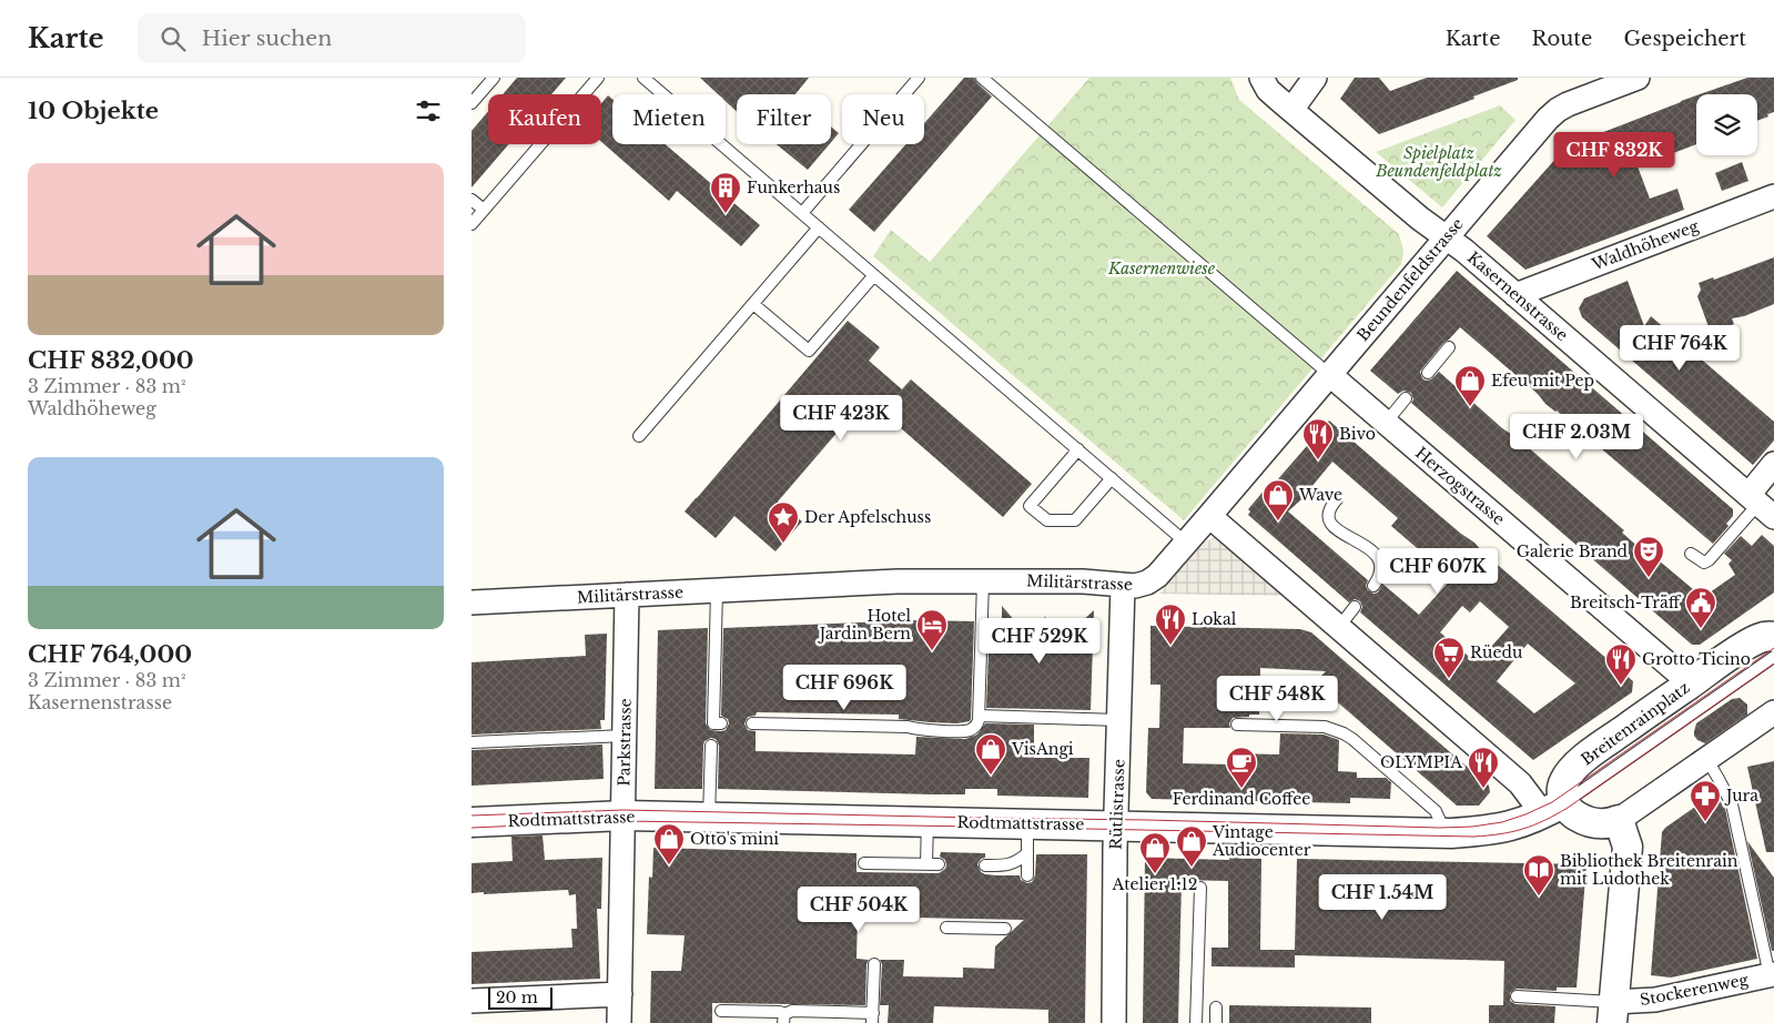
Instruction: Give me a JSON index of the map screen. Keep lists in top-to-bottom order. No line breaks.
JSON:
{"streets":{"street":["Waldhöheweg","Beundenfeldstrasse","Kasernenstrasse","Herzogstrasse","Militärstrasse","Breitenrainplatz","Parkstrasse","Rütlistrasse","Rodtmattstrasse","Stockerenweg"]},"crossings":[["Waldhöheweg","Kasernenstrasse"],["Beundenfeldstrasse","Kasernenstrasse"],["Beundenfeldstrasse","Herzogstrasse"],["Beundenfeldstrasse","Militärstrasse"],["Herzogstrasse","Breitenrainplatz"],["Militärstrasse","Parkstrasse"],["Militärstrasse","Rütlistrasse"],["Breitenrainplatz","Rodtmattstrasse"],["Parkstrasse","Rodtmattstrasse"],["Rütlistrasse","Rodtmattstrasse"]],"parks":["Spielplatz Beundenfeldplatz","Kasernenwiese"],"places":{"building":["Funkerhaus"],"shop":["Efeu mit Pep","Wave","VisAngi","Otto's mini","Vintage Audiocenter","Atelier 1:12"],"restaurant":["Bivo","Lokal","Grotto Ticino","OLYMPIA"],"place":["Der Apfelschuss"],"theatre":["Galerie Brand"],"public building":["Breitsch-Träff"],"hotel":["Hotel Jardin Bern"],"supermarket":["Rüedu"],"cafe":["Ferdinand Coffee"],"pharmacy":["Jura"],"library":["Bibliothek Breitenrain mit Ludothek"]},"scale_bar":"20 m","page":{"header":"Karte","search":"Hier suchen","nav":["Karte","Route","Gespeichert"],"heading":"10 Objekte","chip":["Kaufen","Mieten","Filter","Neu"],"price":["CHF 832K","CHF 764K","CHF 423K","CHF 2.03M","CHF 607K","CHF 529K","CHF 696K","CHF 548K","CHF 1.54M","CHF 504K"],"list":[{"name":"CHF 832,000","note":"3 Zimmer · 83 m² · Waldhöheweg"},{"name":"CHF 764,000","note":"3 Zimmer · 83 m² · Kasernenstrasse"}],"scale":"20 m"}}
